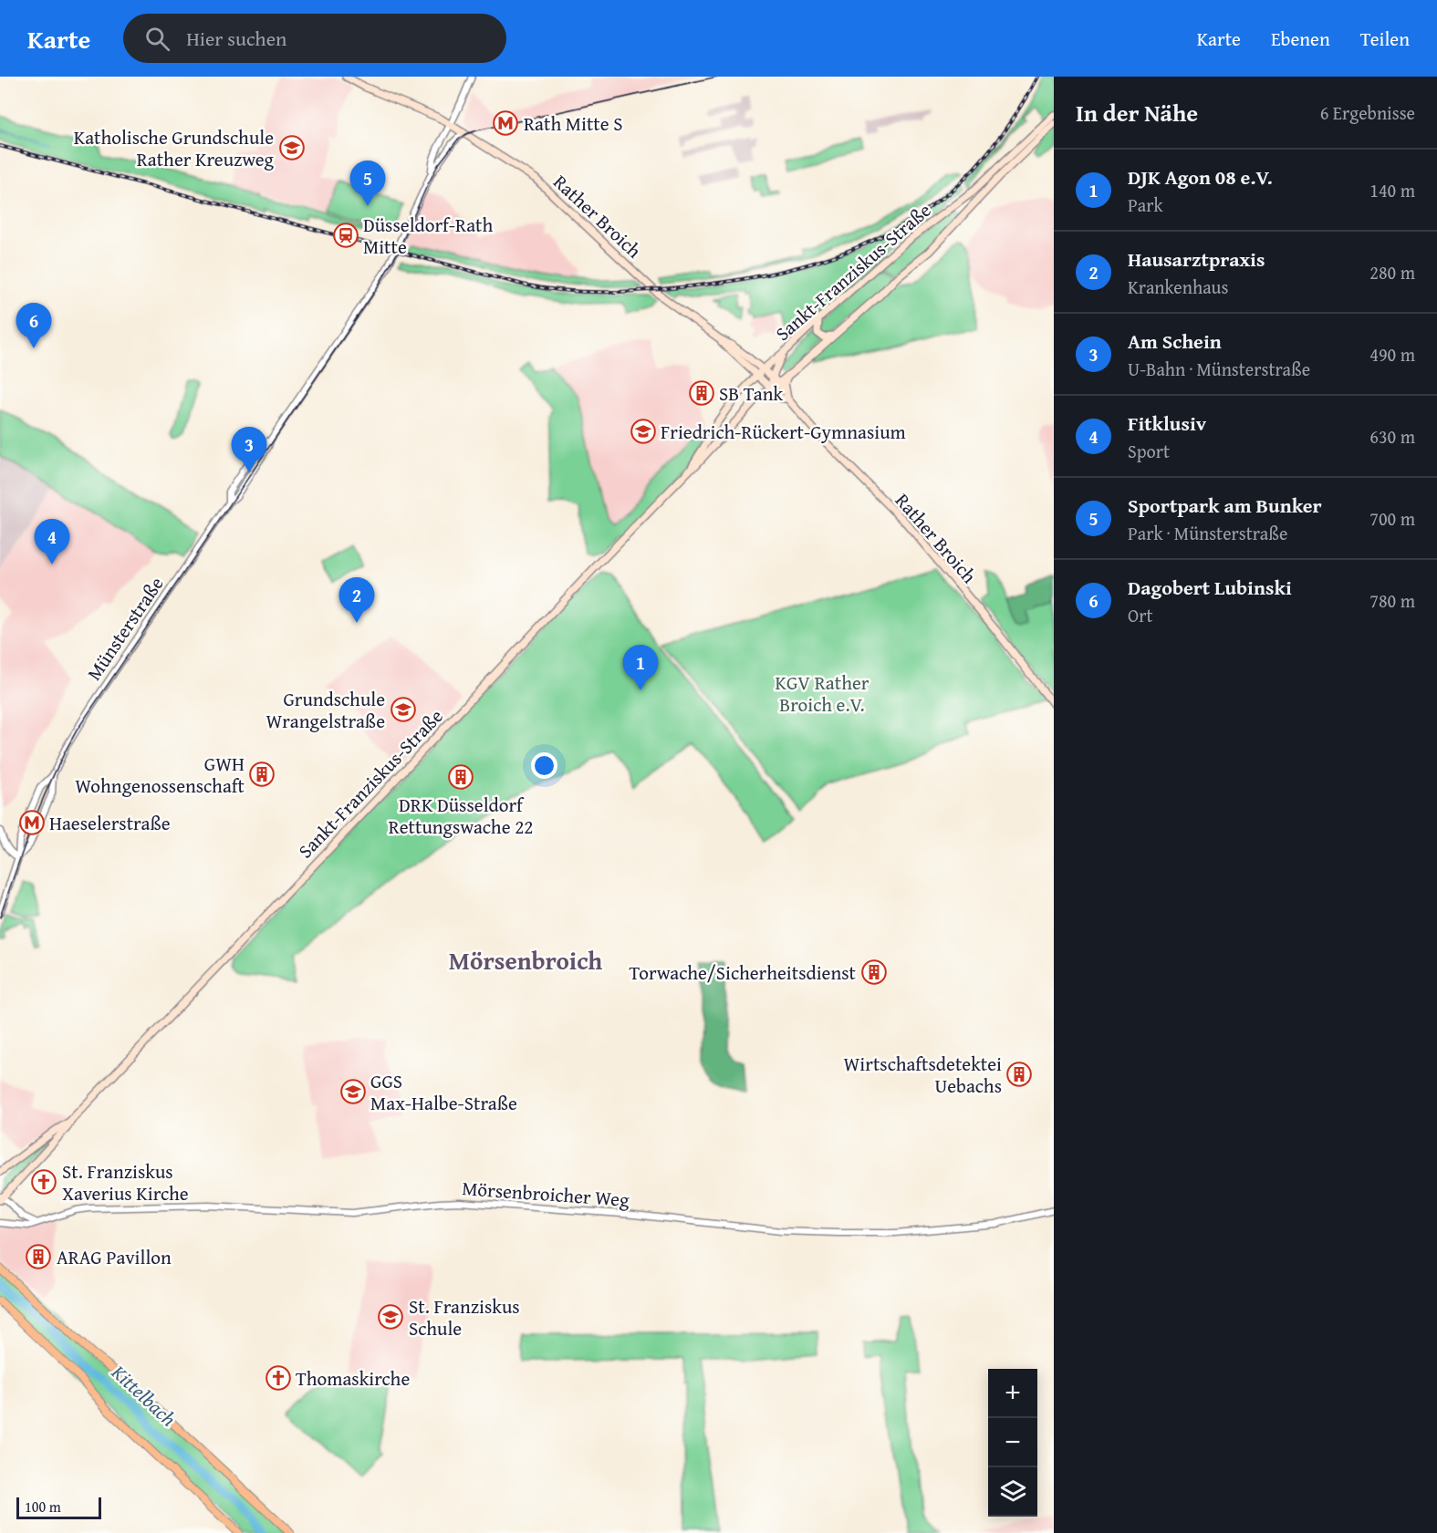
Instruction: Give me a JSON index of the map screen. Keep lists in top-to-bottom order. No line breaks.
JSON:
{"streets":{"main road":["Rather Broich","Sankt-Franziskus-Straße"],"street":["Münsterstraße","Mörsenbroicher Weg"]},"crossings":[["Rather Broich","Sankt-Franziskus-Straße"],["Rather Broich","Münsterstraße"]],"districts":["Mörsenbroich"],"water":["Kittelbach"],"parks":["KGV Rather Broich e.V."],"places":{"metro station":["Rath Mitte S","Haeselerstraße"],"school or university":["Katholische Grundschule Rather Kreuzweg","Friedrich-Rückert-Gymnasium","Grundschule Wrangelstraße","GGS Max-Halbe-Straße","St. Franziskus Schule"],"station":["Düsseldorf-Rath Mitte"],"building":["SB Tank","GWH Wohngenossenschaft","DRK Düsseldorf Rettungswache 22","Torwache/Sicherheitsdienst","Wirtschaftsdetektei Uebachs","ARAG Pavillon"],"church":["St. Franziskus Xaverius Kirche","Thomaskirche"]},"scale_bar":"100 m","page":{"header":"Karte","search":"Hier suchen","nav":["Karte","Ebenen","Teilen"],"heading":["In der Nähe","6 Ergebnisse"],"list":[{"mark":"1","name":"DJK Agon 08 e.V.","note":"Park","value":"140 m"},{"mark":"2","name":"Hausarztpraxis","note":"Krankenhaus","value":"280 m"},{"mark":"3","name":"Am Schein","note":"U-Bahn · Münsterstraße","value":"490 m"},{"mark":"4","name":"Fitklusiv","note":"Sport","value":"630 m"},{"mark":"5","name":"Sportpark am Bunker","note":"Park · Münsterstraße","value":"700 m"},{"mark":"6","name":"Dagobert Lubinski","note":"Ort","value":"780 m"}],"pins":["5","6","3","4","2","1"],"map_buttons":["+","−"],"scale":"100 m"}}
